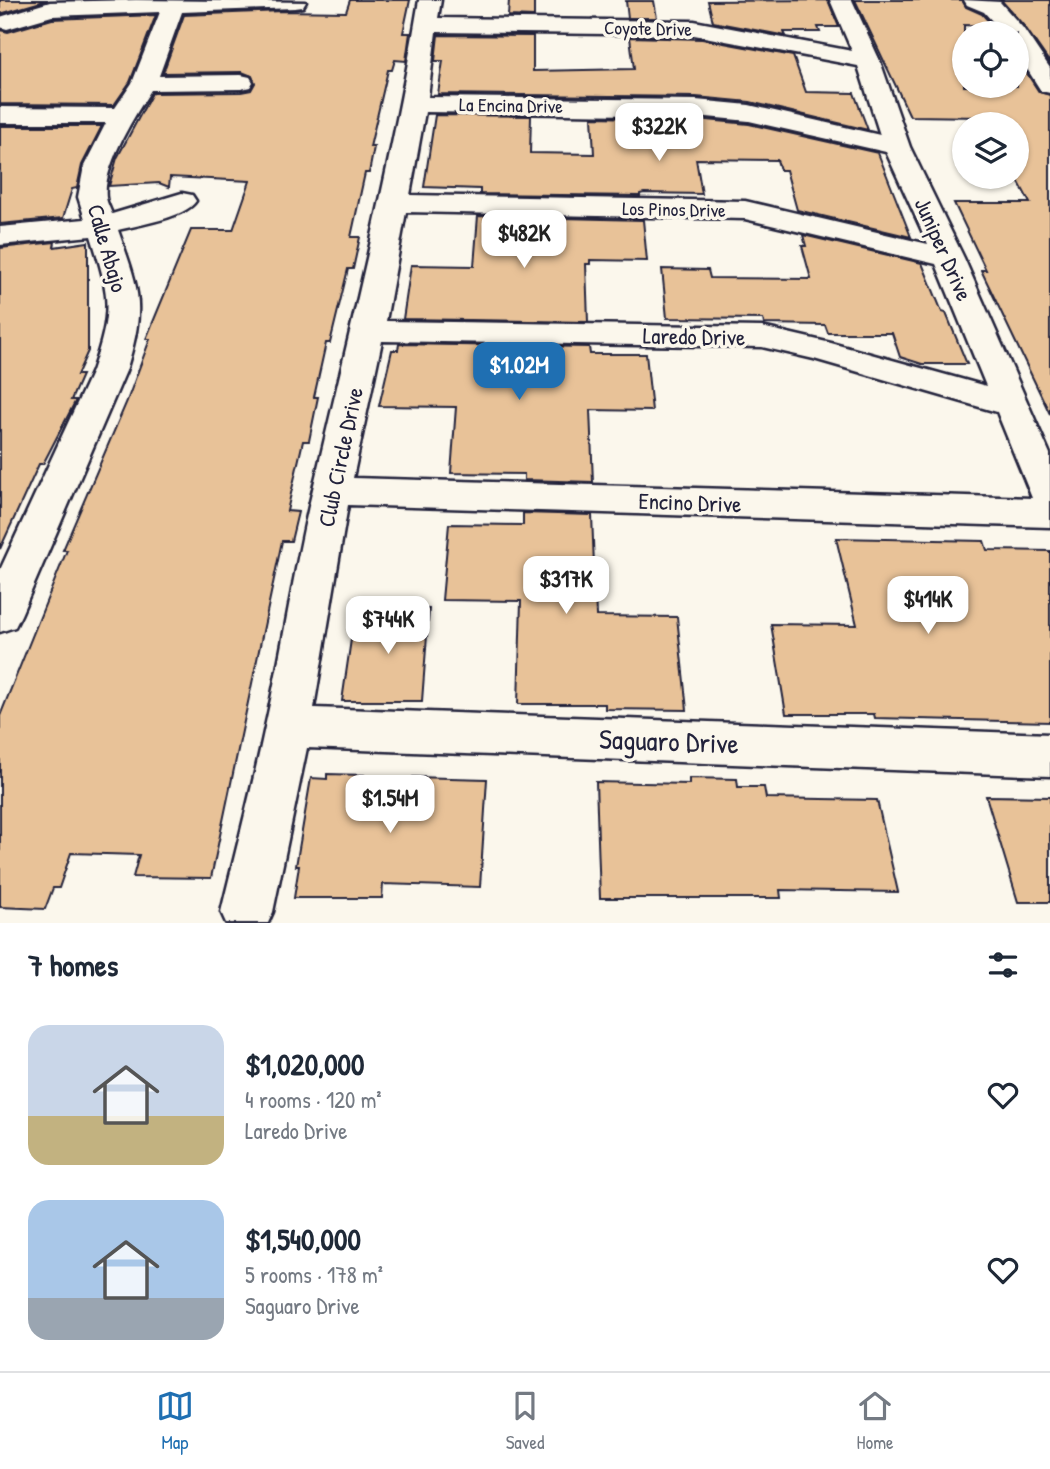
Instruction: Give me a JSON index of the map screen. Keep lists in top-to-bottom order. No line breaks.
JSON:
{"streets":{"street":["Coyote Drive","La Encina Drive","Los Pinos Drive","Calle Abajo","Juniper Drive","Laredo Drive","Club Circle Drive","Encino Drive","Saguaro Drive"]},"crossings":[["Coyote Drive","Juniper Drive"],["Coyote Drive","Club Circle Drive"],["La Encina Drive","Juniper Drive"],["La Encina Drive","Club Circle Drive"],["Los Pinos Drive","Juniper Drive"],["Los Pinos Drive","Club Circle Drive"],["Juniper Drive","Laredo Drive"],["Laredo Drive","Club Circle Drive"],["Club Circle Drive","Encino Drive"],["Club Circle Drive","Saguaro Drive"]],"page":{"price":["$322K","$482K","$1.02M","$317K","$414K","$744K","$1.54M"],"heading":"7 homes","list":[{"name":"$1,020,000","note":"4 rooms · 120 m² · Laredo Drive"},{"name":"$1,540,000","note":"5 rooms · 178 m² · Saguaro Drive"}],"tabs":["Map","Saved","Home"]}}
